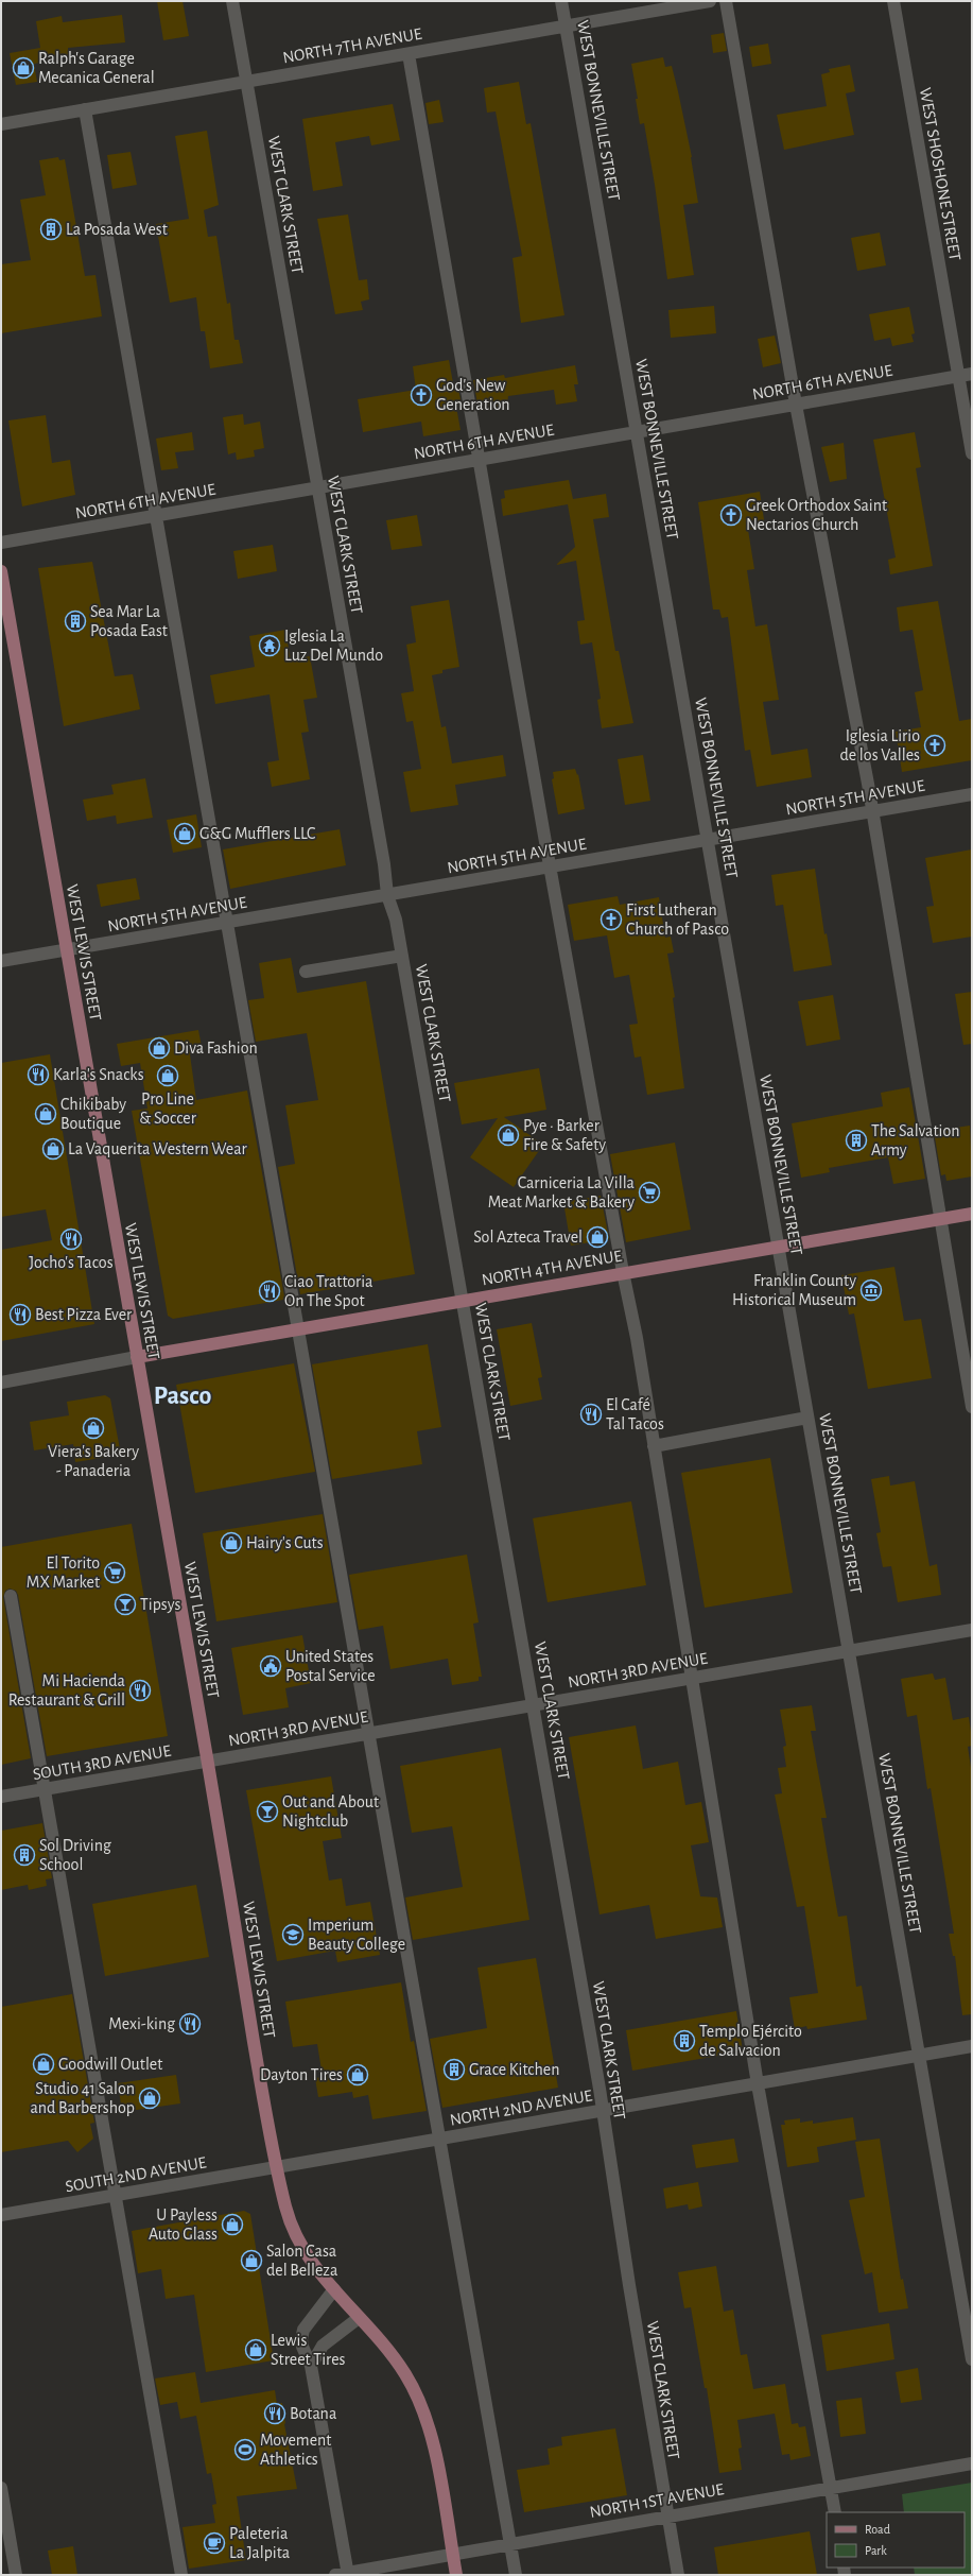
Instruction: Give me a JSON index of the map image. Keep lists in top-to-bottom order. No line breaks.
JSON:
{"streets":{"main road":["WEST LEWIS STREET","NORTH 4TH AVENUE"],"street":["NORTH 7TH AVENUE","WEST BONNEVILLE STREET","WEST SHOSHONE STREET","WEST CLARK STREET","NORTH 6TH AVENUE","NORTH 5TH AVENUE","NORTH 3RD AVENUE","SOUTH 3RD AVENUE","NORTH 2ND AVENUE","SOUTH 2ND AVENUE","NORTH 1ST AVENUE"]},"crossings":[["NORTH 7TH AVENUE","WEST BONNEVILLE STREET"],["NORTH 7TH AVENUE","WEST CLARK STREET"],["WEST BONNEVILLE STREET","NORTH 6TH AVENUE"],["WEST BONNEVILLE STREET","NORTH 5TH AVENUE"],["WEST BONNEVILLE STREET","NORTH 4TH AVENUE"],["WEST BONNEVILLE STREET","NORTH 3RD AVENUE"],["WEST BONNEVILLE STREET","NORTH 2ND AVENUE"],["WEST SHOSHONE STREET","NORTH 6TH AVENUE"],["WEST CLARK STREET","NORTH 6TH AVENUE"],["WEST CLARK STREET","NORTH 5TH AVENUE"],["WEST CLARK STREET","NORTH 4TH AVENUE"],["WEST CLARK STREET","NORTH 3RD AVENUE"],["WEST CLARK STREET","NORTH 2ND AVENUE"],["WEST CLARK STREET","NORTH 1ST AVENUE"],["NORTH 5TH AVENUE","WEST LEWIS STREET"],["WEST LEWIS STREET","NORTH 4TH AVENUE"],["WEST LEWIS STREET","NORTH 3RD AVENUE"],["WEST LEWIS STREET","SOUTH 3RD AVENUE"],["WEST LEWIS STREET","NORTH 2ND AVENUE"],["WEST LEWIS STREET","SOUTH 2ND AVENUE"],["NORTH 3RD AVENUE","SOUTH 3RD AVENUE"],["NORTH 2ND AVENUE","SOUTH 2ND AVENUE"]],"districts":["Pasco"],"places":{"shop":["Ralph's Garage Mecanica General","G&G Mufflers LLC","Diva Fashion","Pro Line & Soccer","Chikibaby Boutique","Pye · Barker Fire & Safety","La Vaquerita Western Wear","Sol Azteca Travel","Viera's Bakery - Panaderia","Hairy's Cuts","Goodwill Outlet","Dayton Tires","Studio 41 Salon and Barbershop","U Payless Auto Glass","Salon Casa del Belleza","Lewis Street Tires"],"building":["La Posada West","Sea Mar La Posada East","The Salvation Army","Sol Driving School","Templo Ejército de Salvacion","Grace Kitchen"],"church":["God's New Generation","Greek Orthodox Saint Nectarios Church","Iglesia Lirio de los Valles","First Lutheran Church of Pasco"],"temple":["Iglesia La Luz Del Mundo"],"restaurant":["Karla's Snacks","Jocho's Tacos","Ciao Trattoria On The Spot","Best Pizza Ever","El Café Tal Tacos","Mi Hacienda Restaurant & Grill","Mexi-king","Botana"],"supermarket":["Carniceria La Villa Meat Market & Bakery","El Torito MX Market"],"museum":["Franklin County Historical Museum"],"bar":["Tipsys","Out and About Nightclub"],"public building":["United States Postal Service"],"school or university":["Imperium Beauty College"],"sports":["Movement Athletics"],"cafe":["Paleteria La Jalpita"]},"legend":["Road","Park"]}
